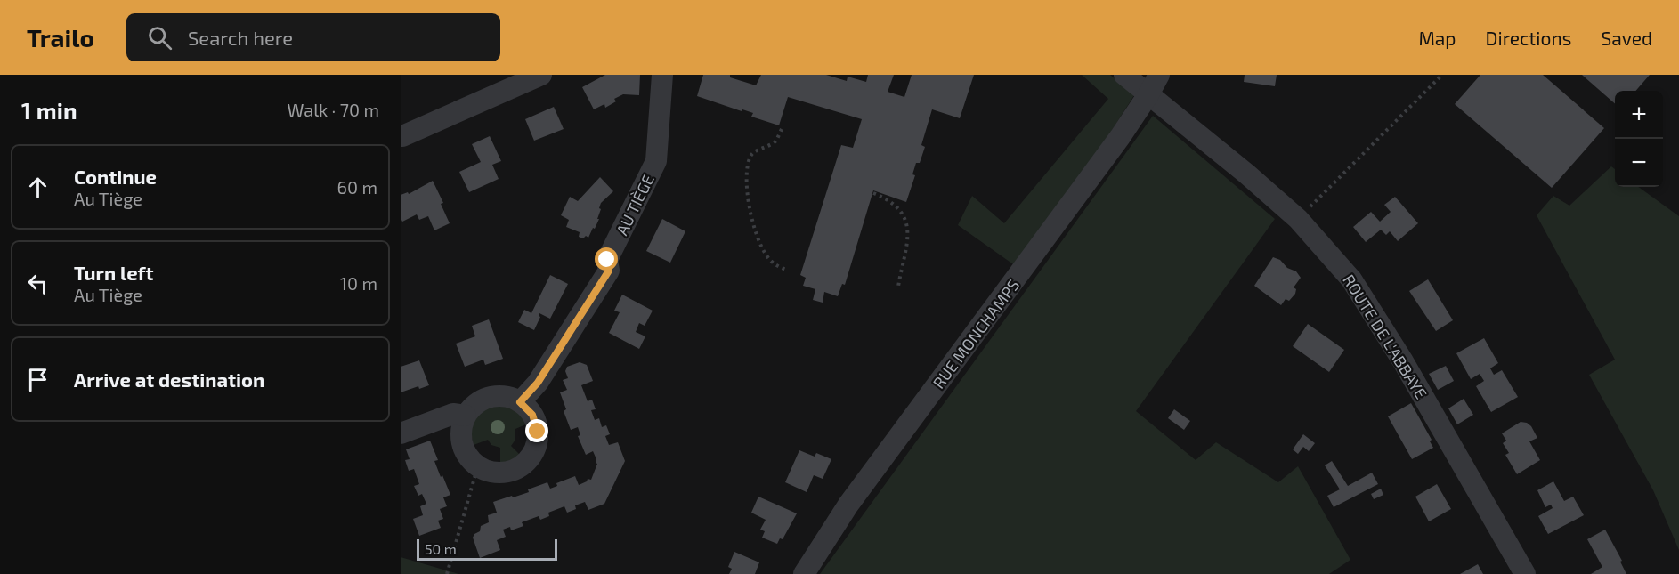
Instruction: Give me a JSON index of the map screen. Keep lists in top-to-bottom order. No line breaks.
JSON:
{"streets":{"street":["AU TIÈGE","RUE MONCHAMPS","ROUTE DE L'ABBAYE"]},"crossings":[["RUE MONCHAMPS","ROUTE DE L'ABBAYE"]],"scale_bar":"50 m","page":{"header":"Trailo","search":"Search here","nav":["Map","Directions","Saved"],"heading":["1 min","Walk · 70 m"],"map_buttons":["+","−"],"list":[["Continue","Au Tiège","60 m"],["Turn left","Au Tiège","10 m"],"Arrive at destination"],"scale":"50 m"}}
